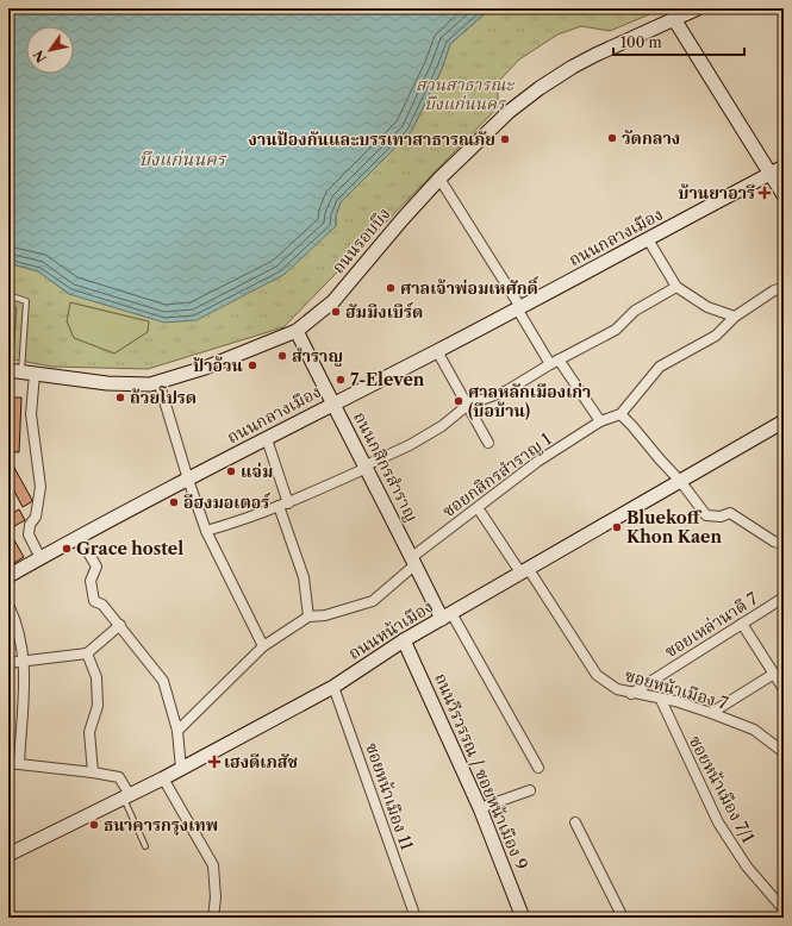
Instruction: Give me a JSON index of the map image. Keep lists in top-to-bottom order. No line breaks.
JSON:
{"streets":{"street":["ถนนกลางเมือง","ถนนรอบบึง","ถนนกสิกรสำราญ","ซอยกสิกรสำราญ 1","ซอยเหล่านาดี 7","ถนนหน้าเมือง","ซอยหน้าเมือง 7","ถนนวีรวรรณ / ซอยหน้าเมือง 9","ซอยหน้าเมือง 7/1","ซอยหน้าเมือง 11"]},"crossings":[["ถนนกลางเมือง","ถนนกสิกรสำราญ"],["ถนนรอบบึง","ถนนกสิกรสำราญ"],["ถนนกสิกรสำราญ","ซอยกสิกรสำราญ 1"],["ถนนกสิกรสำราญ","ถนนหน้าเมือง"],["ซอยเหล่านาดี 7","ซอยหน้าเมือง 7"],["ถนนหน้าเมือง","ซอยหน้าเมือง 7"],["ถนนหน้าเมือง","ถนนวีรวรรณ / ซอยหน้าเมือง 9"],["ถนนหน้าเมือง","ซอยหน้าเมือง 11"],["ซอยหน้าเมือง 7","ซอยหน้าเมือง 7/1"]],"water":["บึงแก่นนคร"],"parks":["สวนสาธารณะ บึงแก่นนคร"],"places":{"other":["วัดกลาง","งานป้องกันและบรรเทาสาธารณภัย","ศาลเจ้าพ่อมเหศักดิ์","ฮัมมิงเบิร์ด","สำราญ","ป้าอ้วน","7-Eleven","ถ้วยโปรด","ศาลหลักเมืองเก่า (บือบ้าน)","แจ่ม","อีฮงมอเตอร์","Bluekoff Khon Kaen","Grace hostel","ธนาคารกรุงเทพ"],"health":["บ้านยาอารี","เฮงดีเภสัช"]},"scale_bar":"100 m","north":"bottom left"}
